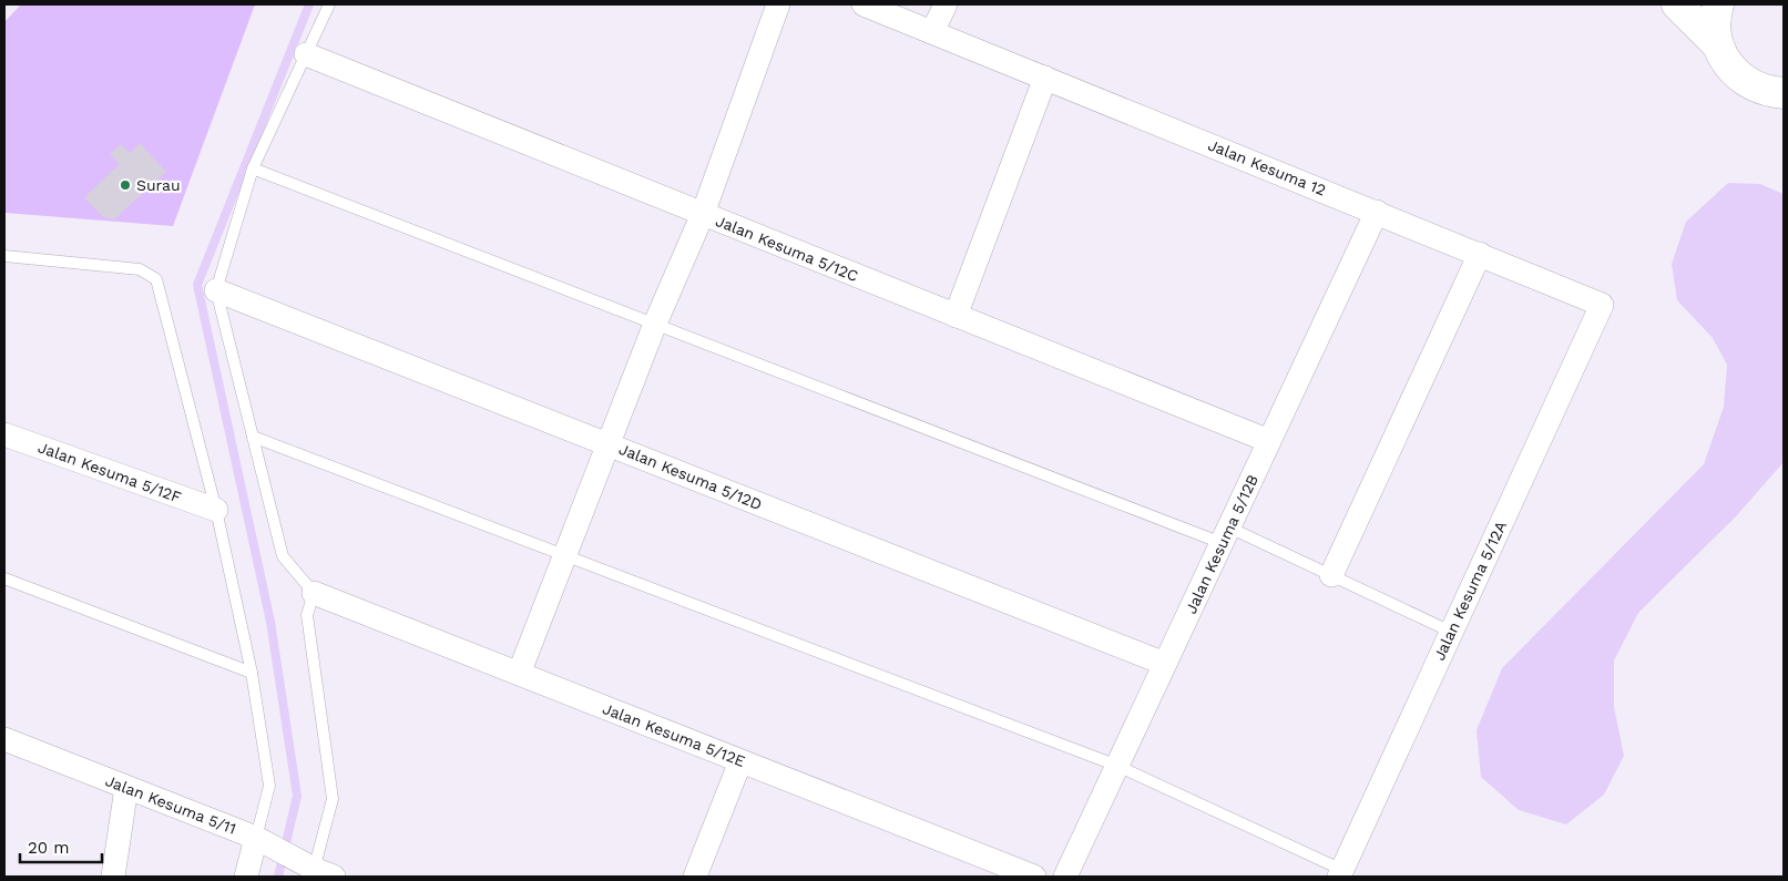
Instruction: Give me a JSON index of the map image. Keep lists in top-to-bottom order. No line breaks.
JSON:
{"streets":{"street":["Jalan Kesuma 12","Jalan Kesuma 5/12C","Jalan Kesuma 5/12F","Jalan Kesuma 5/12D","Jalan Kesuma 5/12B","Jalan Kesuma 5/12A","Jalan Kesuma 5/12E","Jalan Kesuma 5/11"]},"crossings":[["Jalan Kesuma 12","Jalan Kesuma 5/12B"],["Jalan Kesuma 12","Jalan Kesuma 5/12A"],["Jalan Kesuma 5/12C","Jalan Kesuma 5/12B"],["Jalan Kesuma 5/12D","Jalan Kesuma 5/12B"]],"places":["Surau"],"scale_bar":"20 m"}
